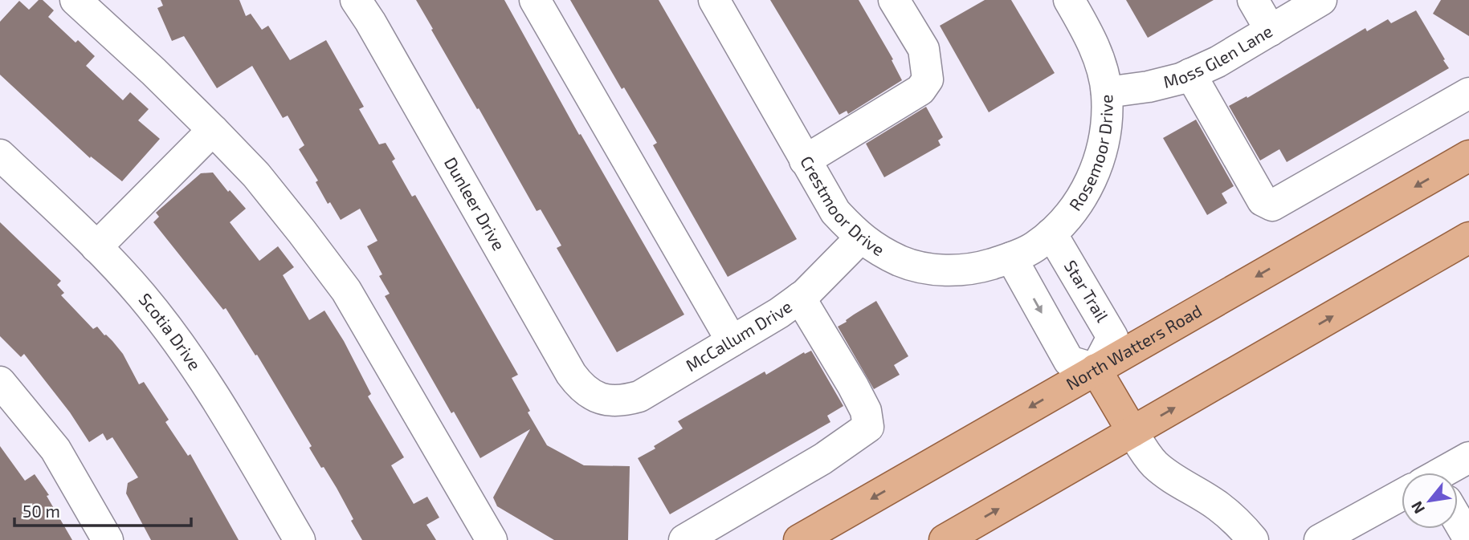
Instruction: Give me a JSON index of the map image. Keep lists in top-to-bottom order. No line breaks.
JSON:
{"streets":{"main road":["North Watters Road"],"street":["Moss Glen Lane","Rosemoor Drive","Crestmoor Drive","Dunleer Drive","Star Trail","Scotia Drive","McCallum Drive"]},"crossings":[["Moss Glen Lane","Rosemoor Drive"],["Rosemoor Drive","Crestmoor Drive"],["Rosemoor Drive","Star Trail"],["Crestmoor Drive","Star Trail"],["Crestmoor Drive","McCallum Drive"],["Dunleer Drive","McCallum Drive"],["Star Trail","North Watters Road"]],"scale_bar":"50 m","north":"bottom left"}
